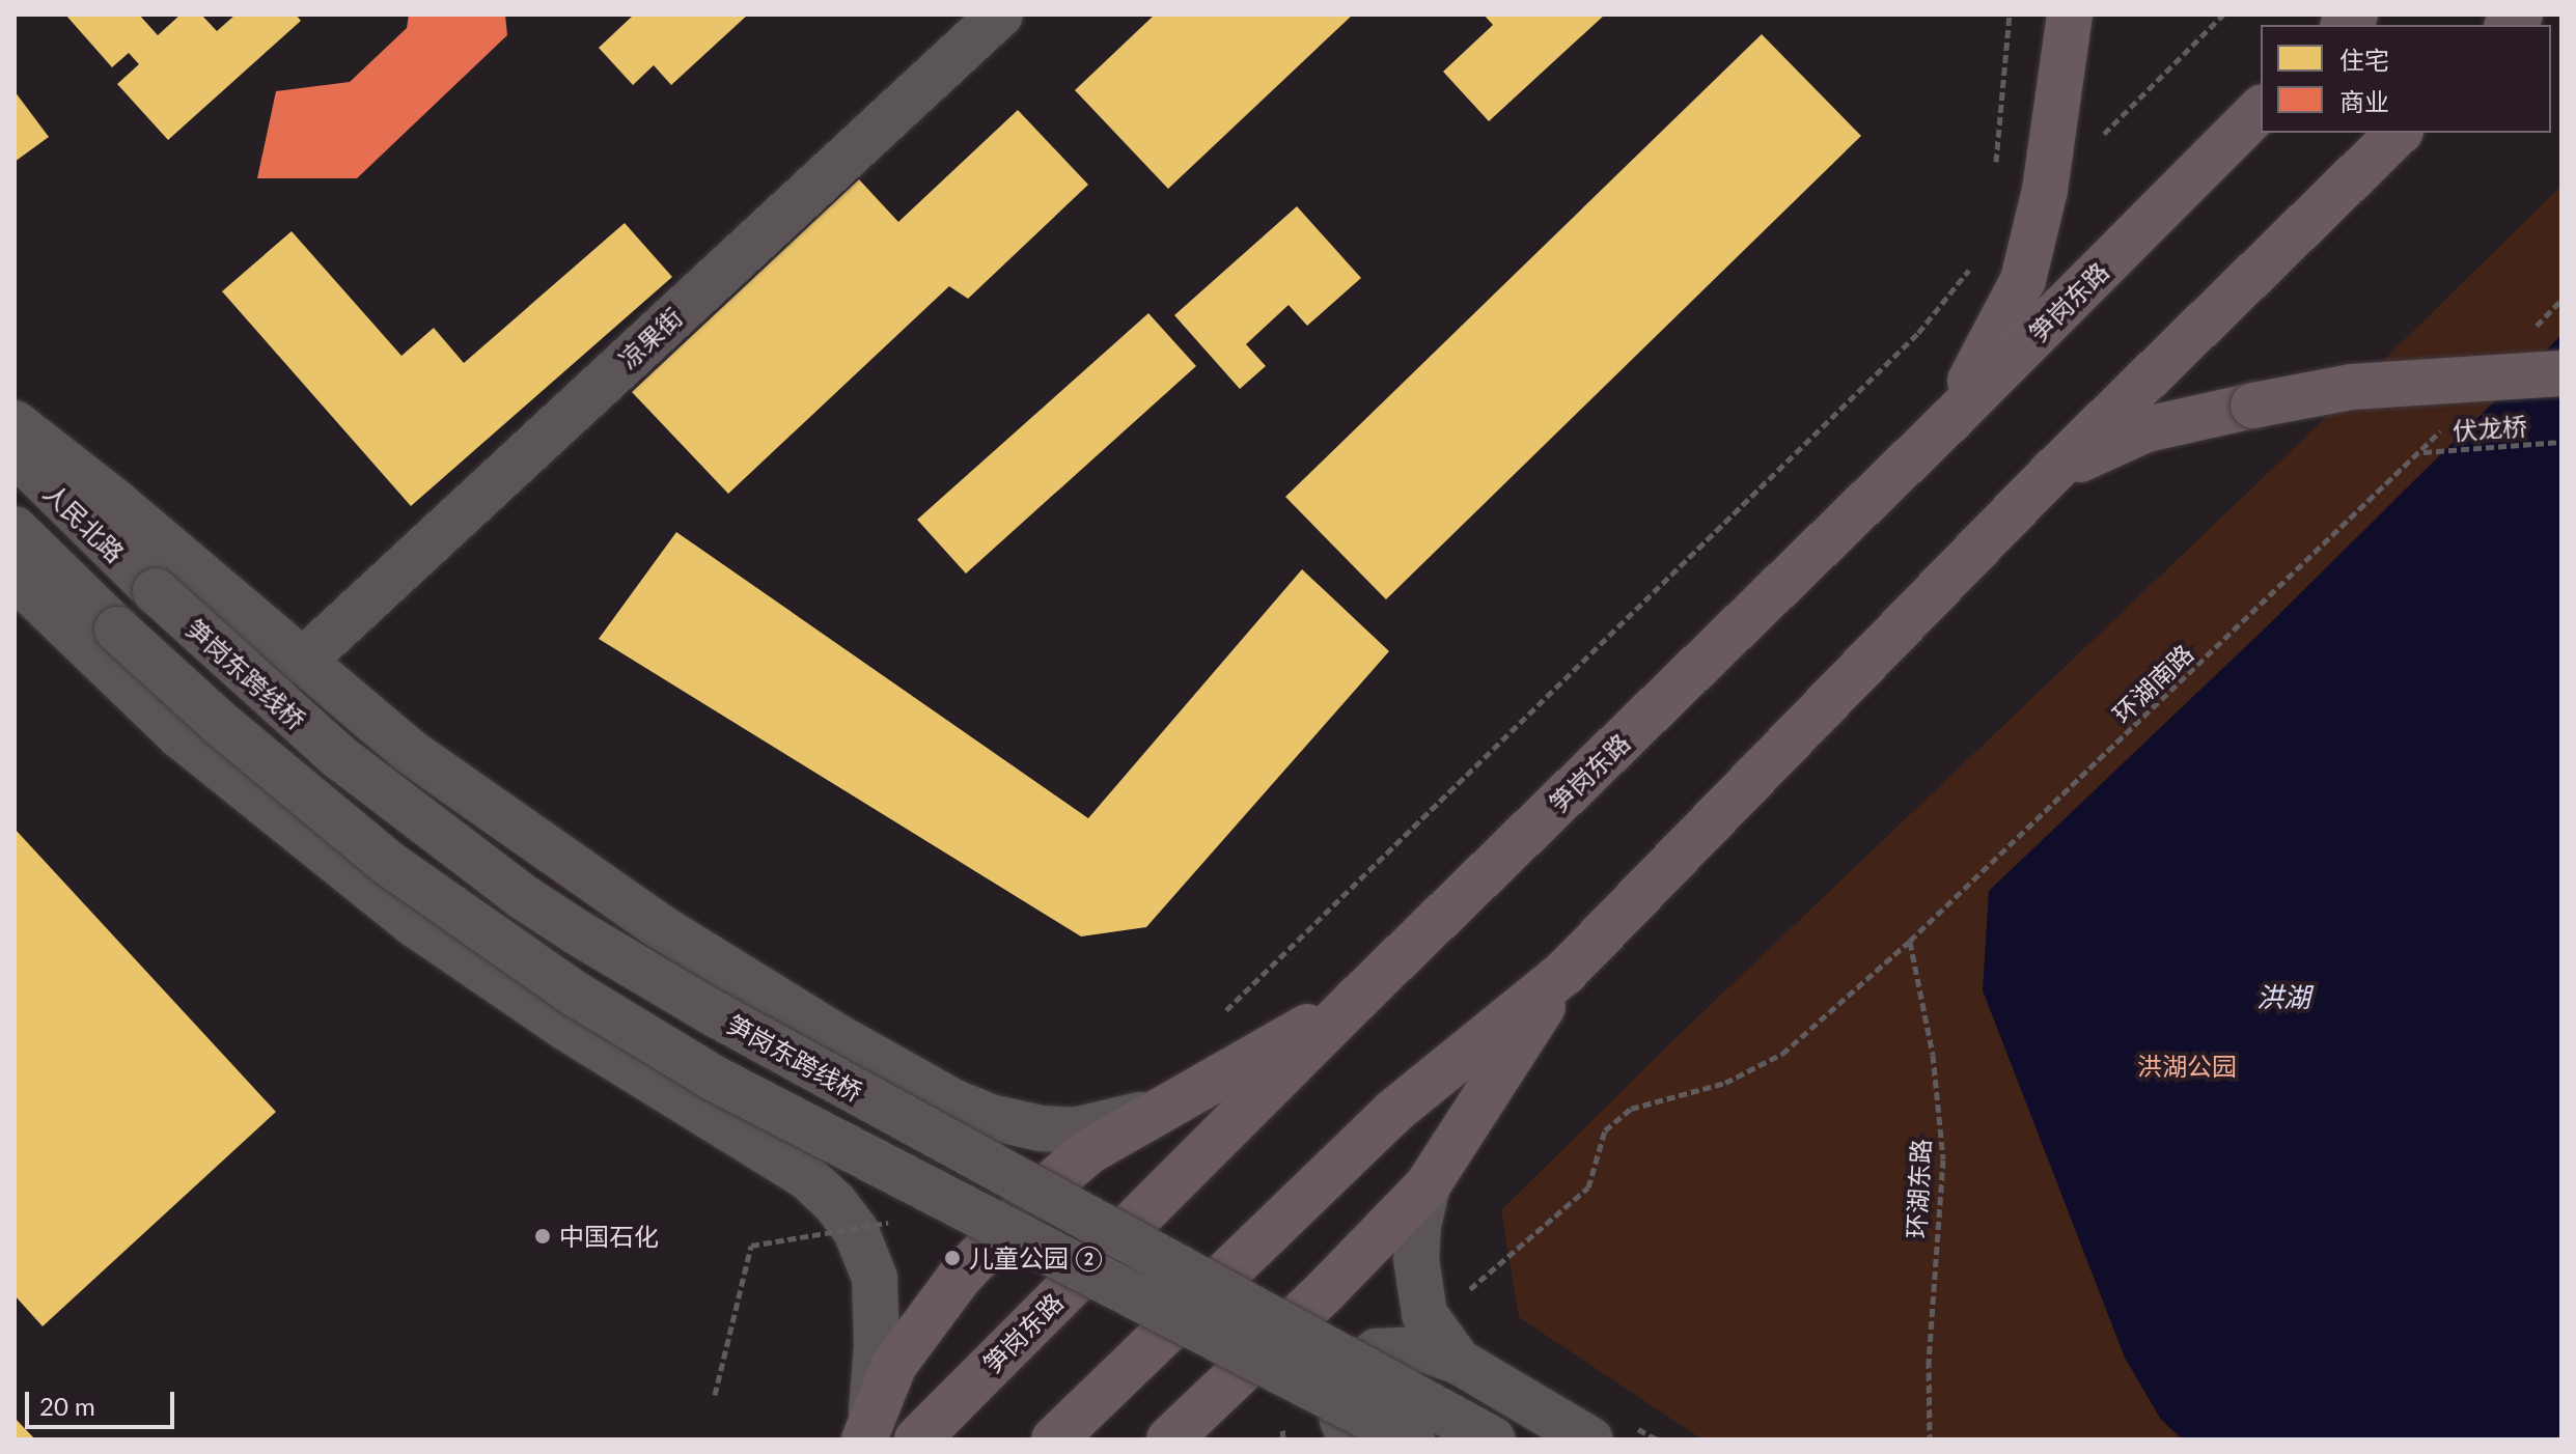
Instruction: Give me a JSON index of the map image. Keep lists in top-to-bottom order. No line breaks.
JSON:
{"streets":{"main road":["笋岗东路"],"street":["凉果街","人民北路","笋岗东跨线桥"],"path":["伏龙桥","环湖南路","环湖东路"]},"crossings":[["伏龙桥","环湖南路"],["人民北路","笋岗东跨线桥"],["环湖南路","环湖东路"]],"water":["洪湖"],"parks":["洪湖公园"],"places":["中国石化","儿童公园 ②"],"legend":["住宅","商业"],"scale_bar":"20 m"}
